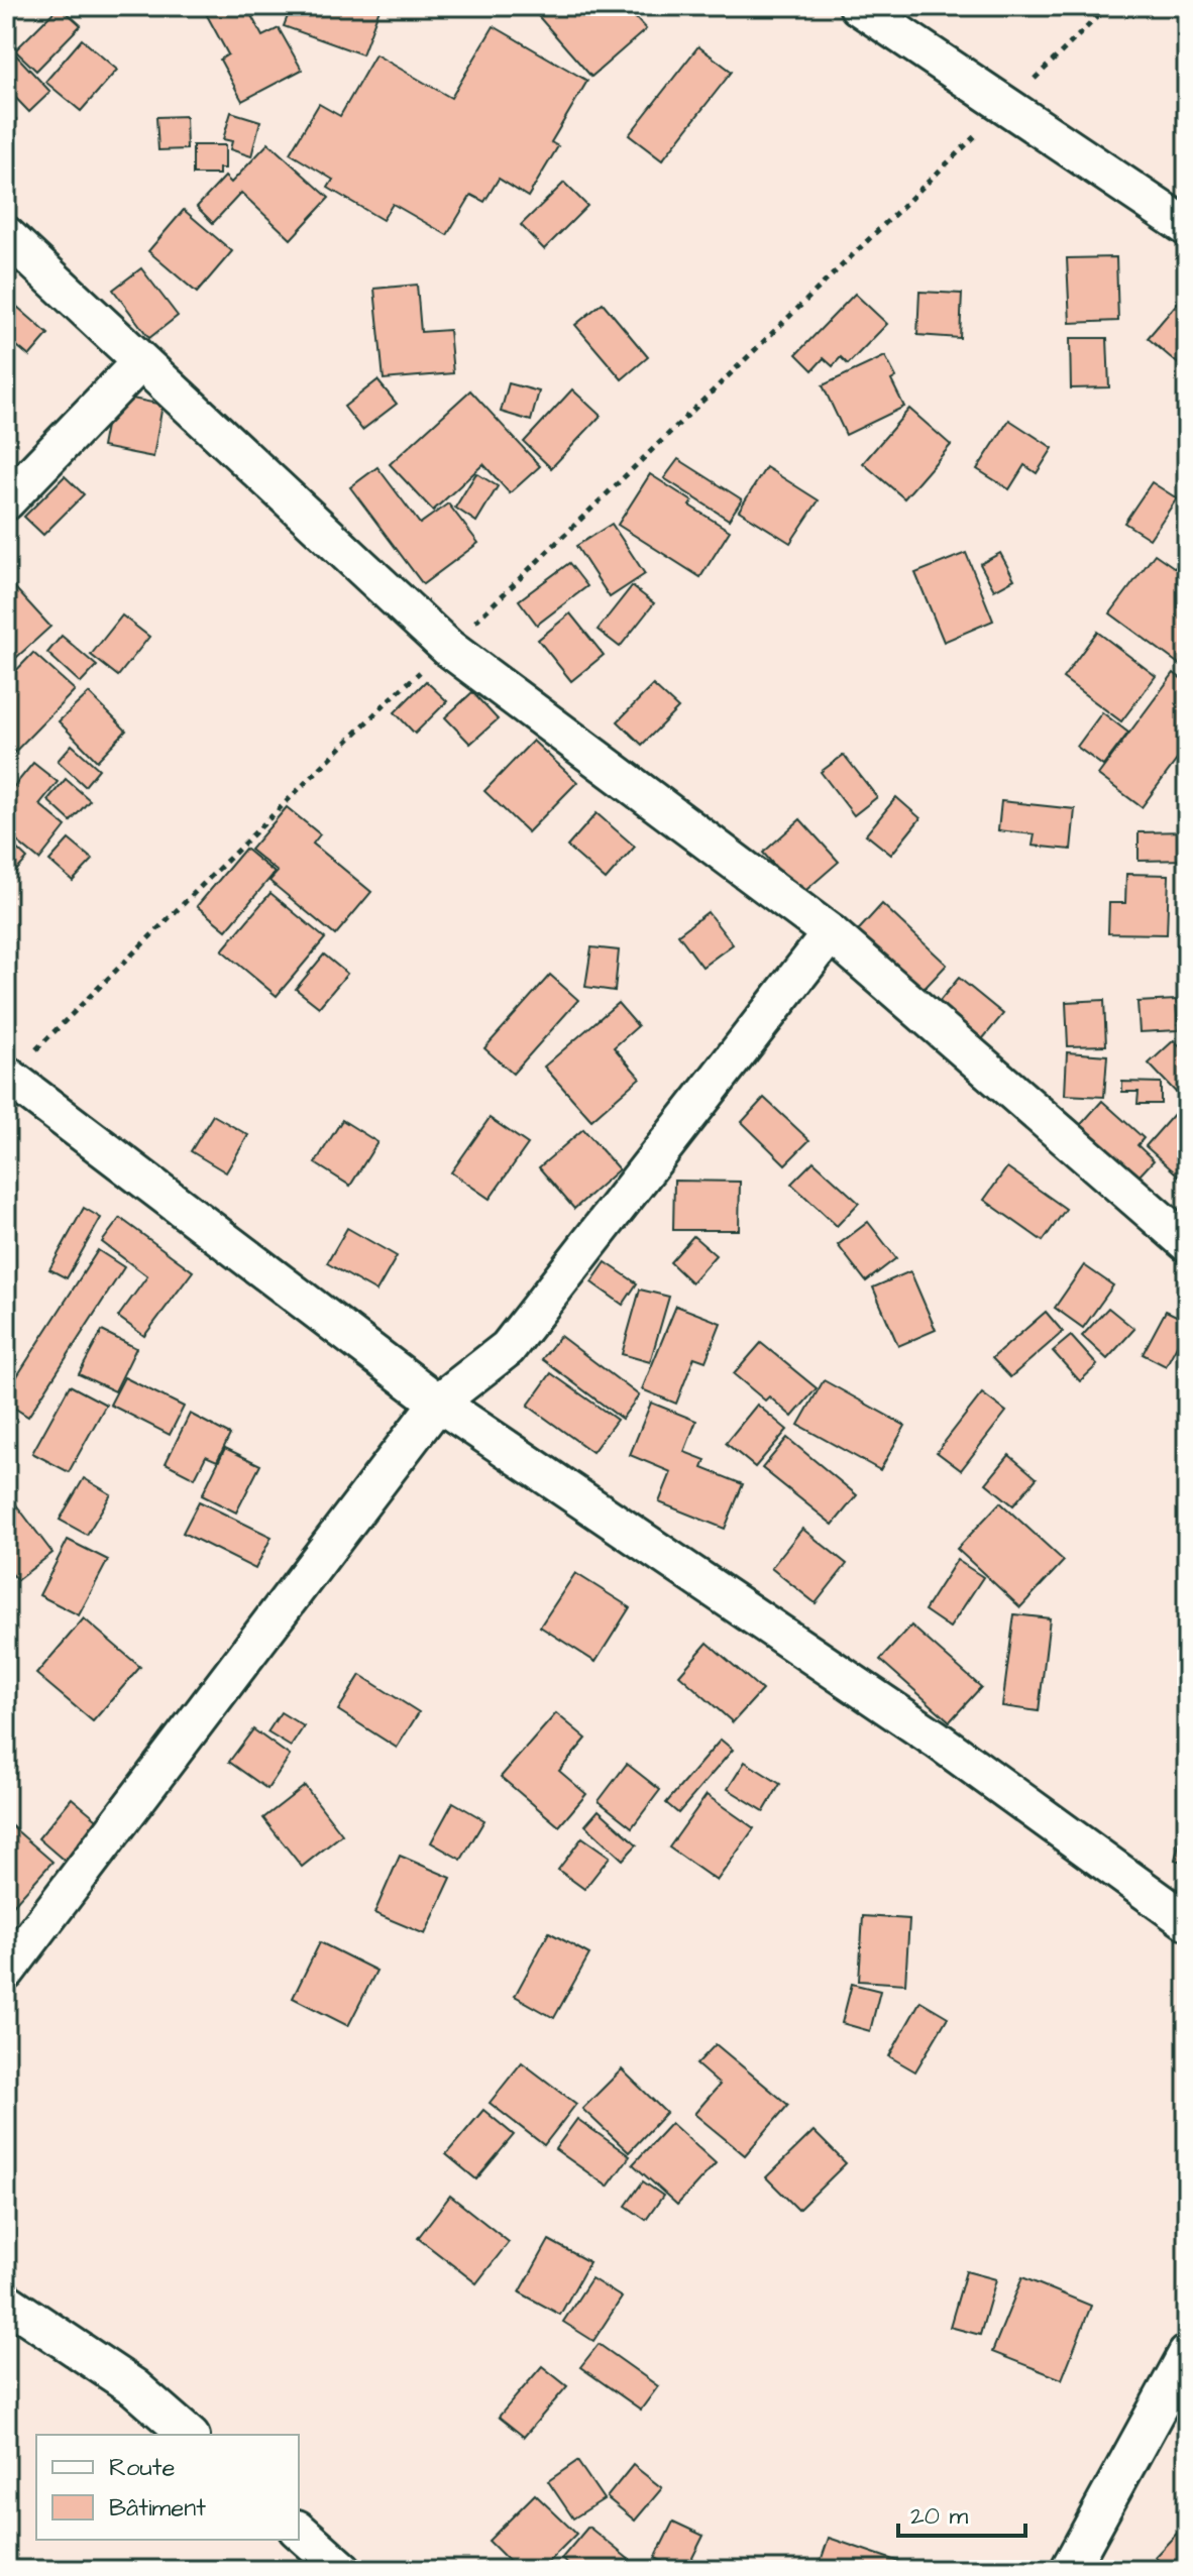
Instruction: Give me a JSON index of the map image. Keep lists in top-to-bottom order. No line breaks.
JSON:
{"legend":["Route","Bâtiment"],"scale_bar":"20 m"}
